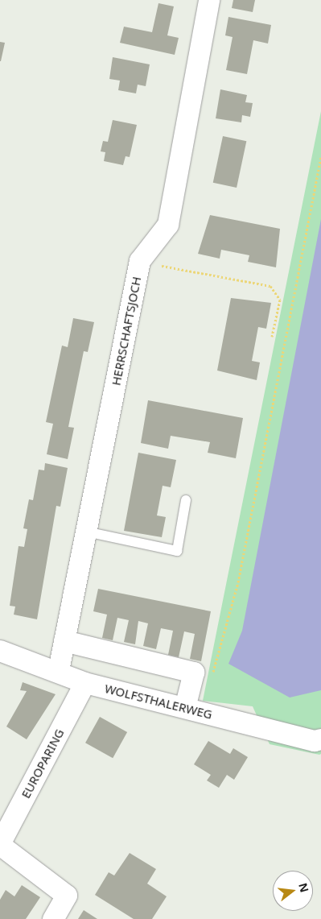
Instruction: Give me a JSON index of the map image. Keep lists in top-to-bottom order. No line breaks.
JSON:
{"streets":{"street":["HERRSCHAFTSJOCH","WOLFSTHALERWEG","EUROPARING"]},"crossings":[["HERRSCHAFTSJOCH","WOLFSTHALERWEG"],["WOLFSTHALERWEG","EUROPARING"]],"north":"right"}
